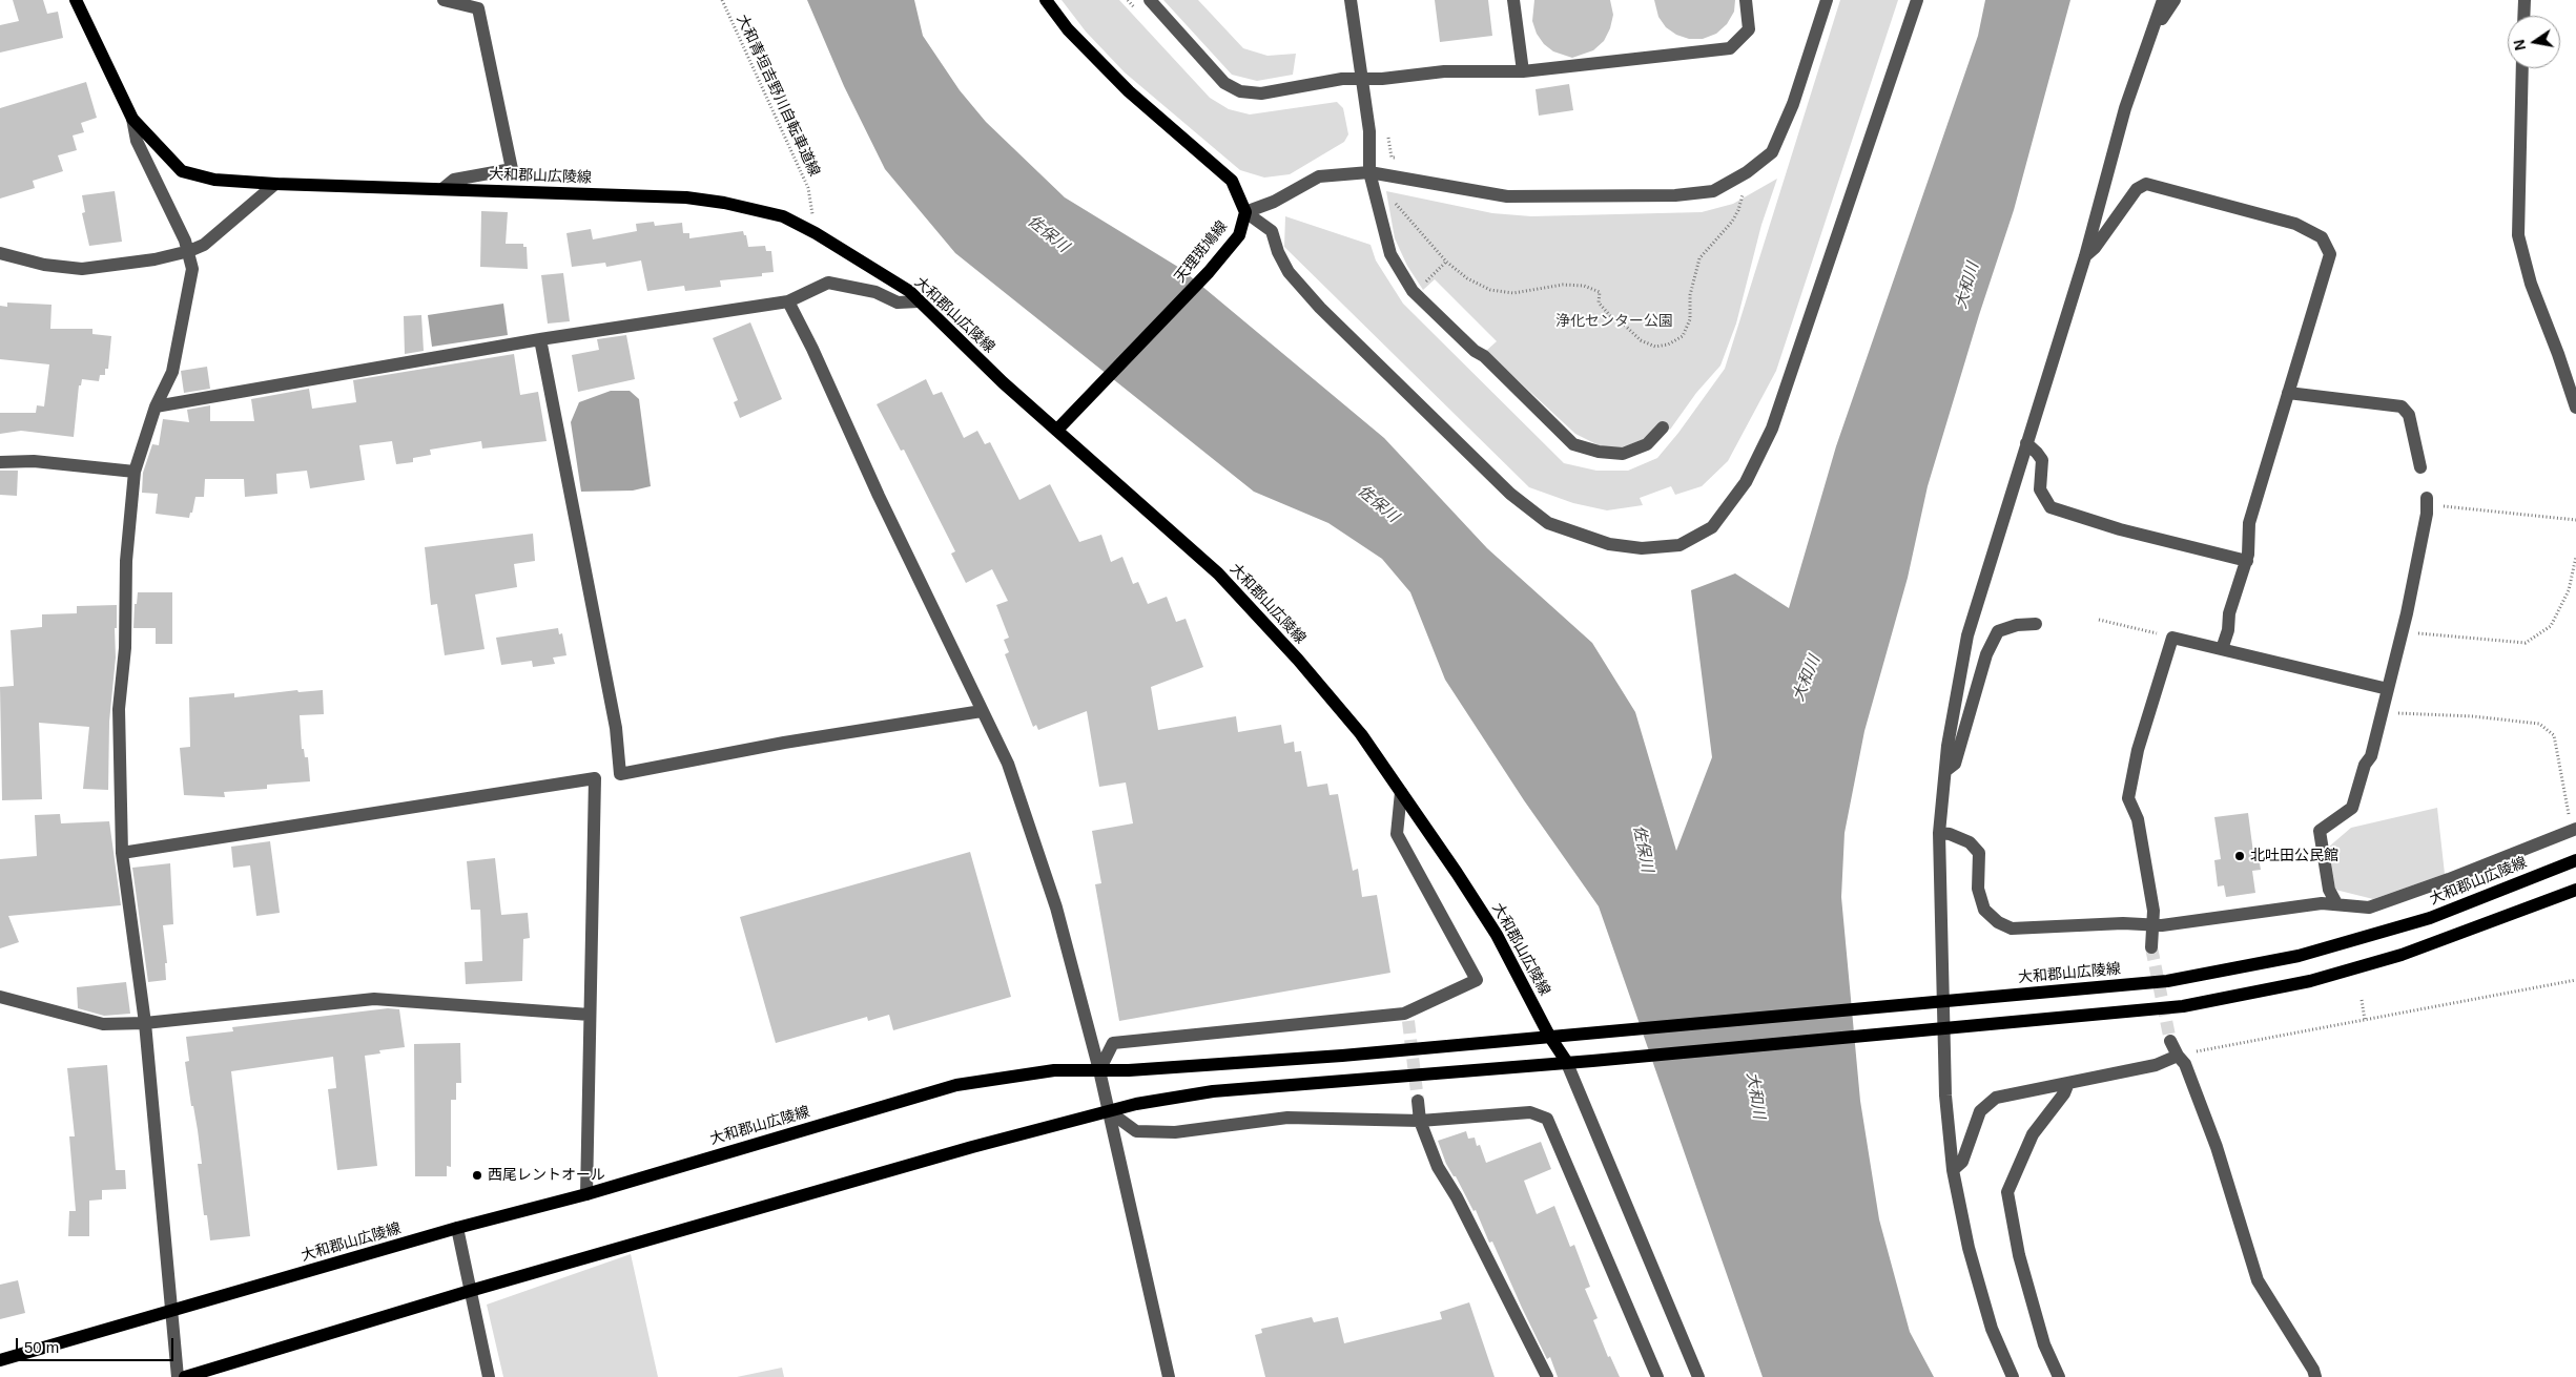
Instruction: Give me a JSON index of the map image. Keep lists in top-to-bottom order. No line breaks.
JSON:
{"streets":{"main road":["大和郡山広陵線","天理斑鳩線"],"path":["大和青垣吉野川自転車道線"]},"crossings":[["大和青垣吉野川自転車道線","大和郡山広陵線"],["大和郡山広陵線","天理斑鳩線"]],"water":["佐保川","大和川"],"parks":["浄化センター公園"],"places":["北吐田公民館","西尾レントオール"],"scale_bar":"50 m","north":"left"}
